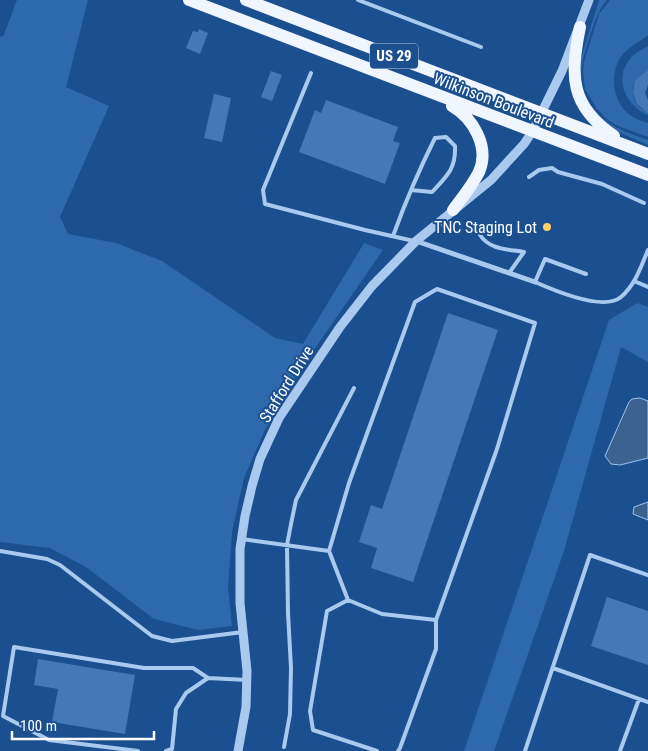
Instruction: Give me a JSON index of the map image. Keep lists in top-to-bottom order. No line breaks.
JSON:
{"streets":{"main road":["US 29","Wilkinson Boulevard"],"street":["Stafford Drive"]},"crossings":[["Wilkinson Boulevard","Stafford Drive"]],"places":["TNC Staging Lot"],"scale_bar":"100 m"}
